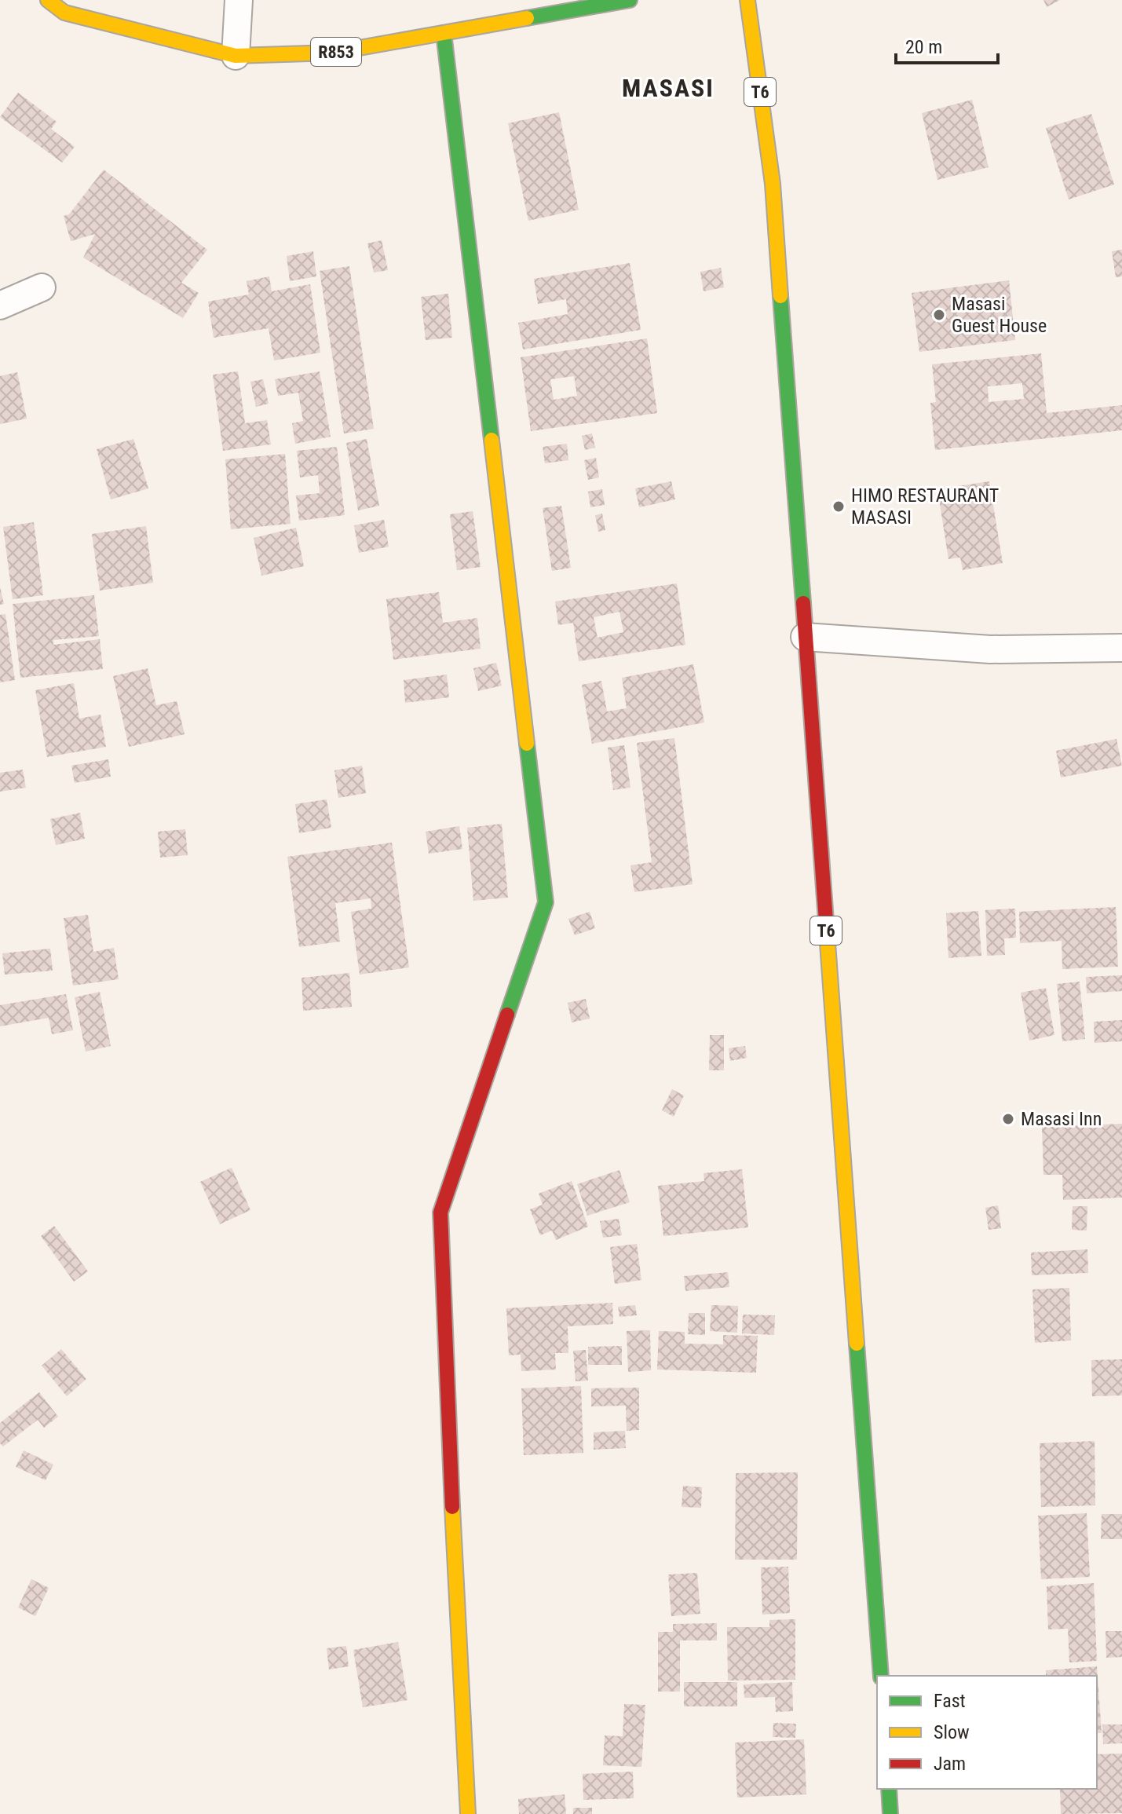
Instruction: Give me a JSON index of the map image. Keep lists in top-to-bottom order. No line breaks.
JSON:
{"streets":{"main road":["R853","T6"]},"districts":["MASASI"],"places":["Masasi Guest House","HIMO RESTAURANT MASASI","Masasi Inn"],"legend":["Fast","Slow","Jam"],"scale_bar":"20 m"}
